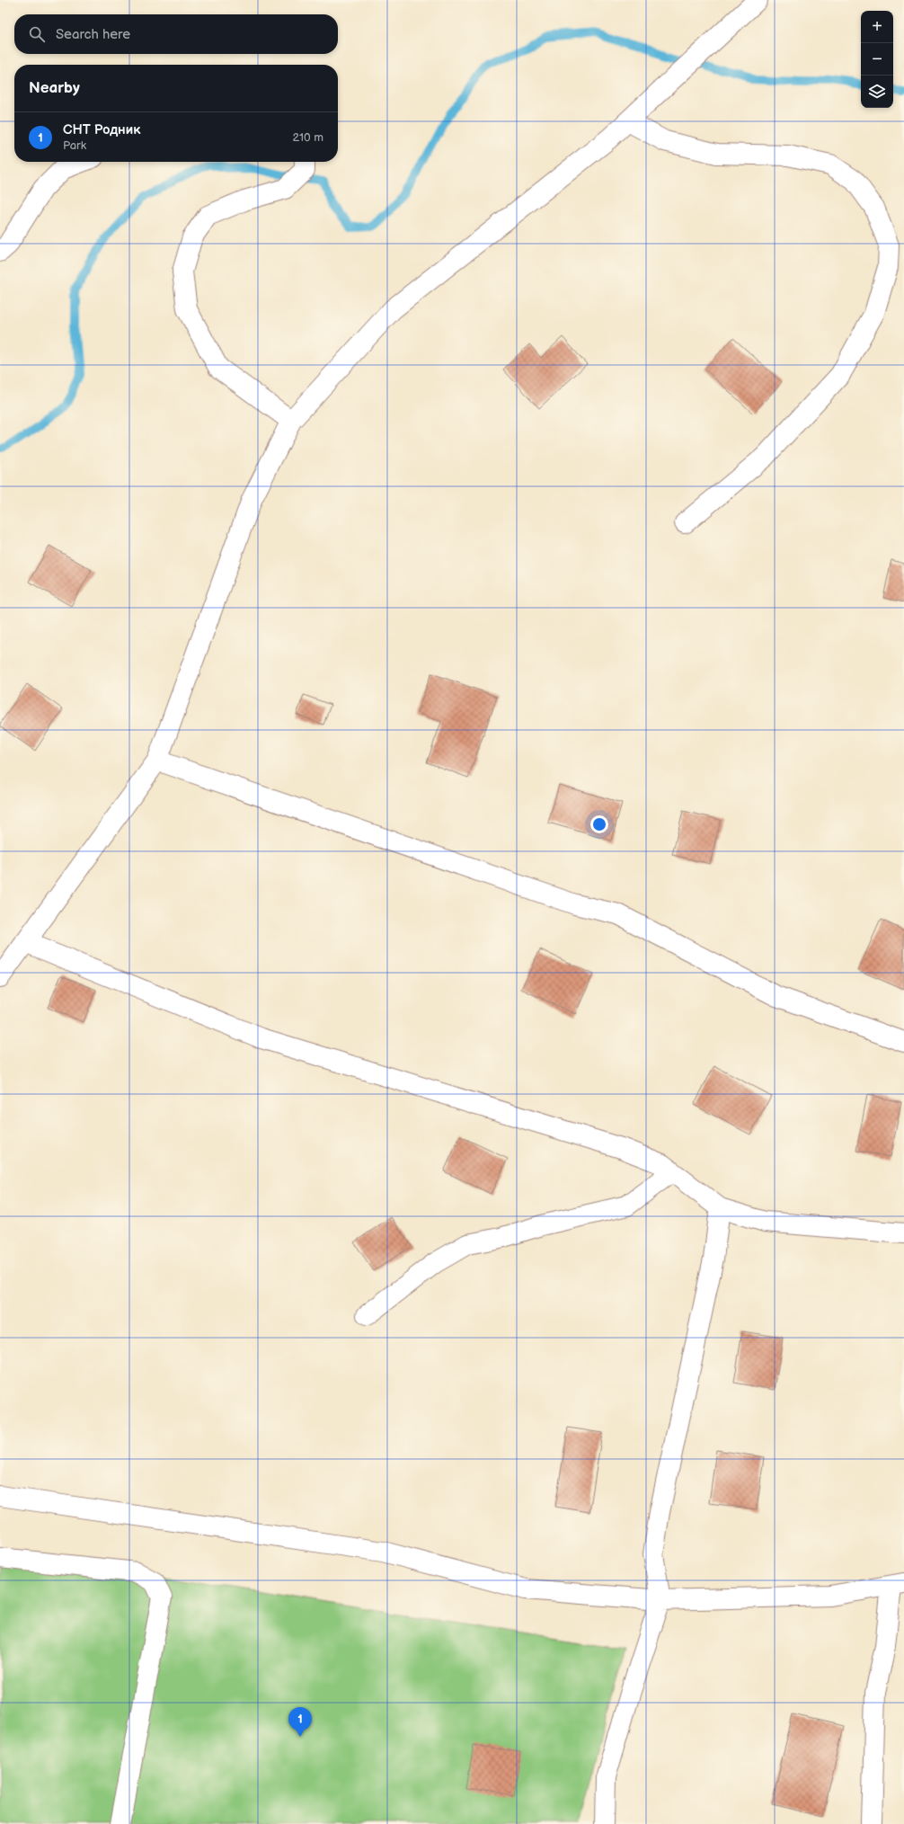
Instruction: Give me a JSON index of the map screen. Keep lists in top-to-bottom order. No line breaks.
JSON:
{"page":{"map_buttons":["+","−"],"search":"Search here","heading":"Nearby","list":[{"mark":"1","name":"СНТ Родник","note":"Park","value":"210 m"}],"pins":"1"}}
